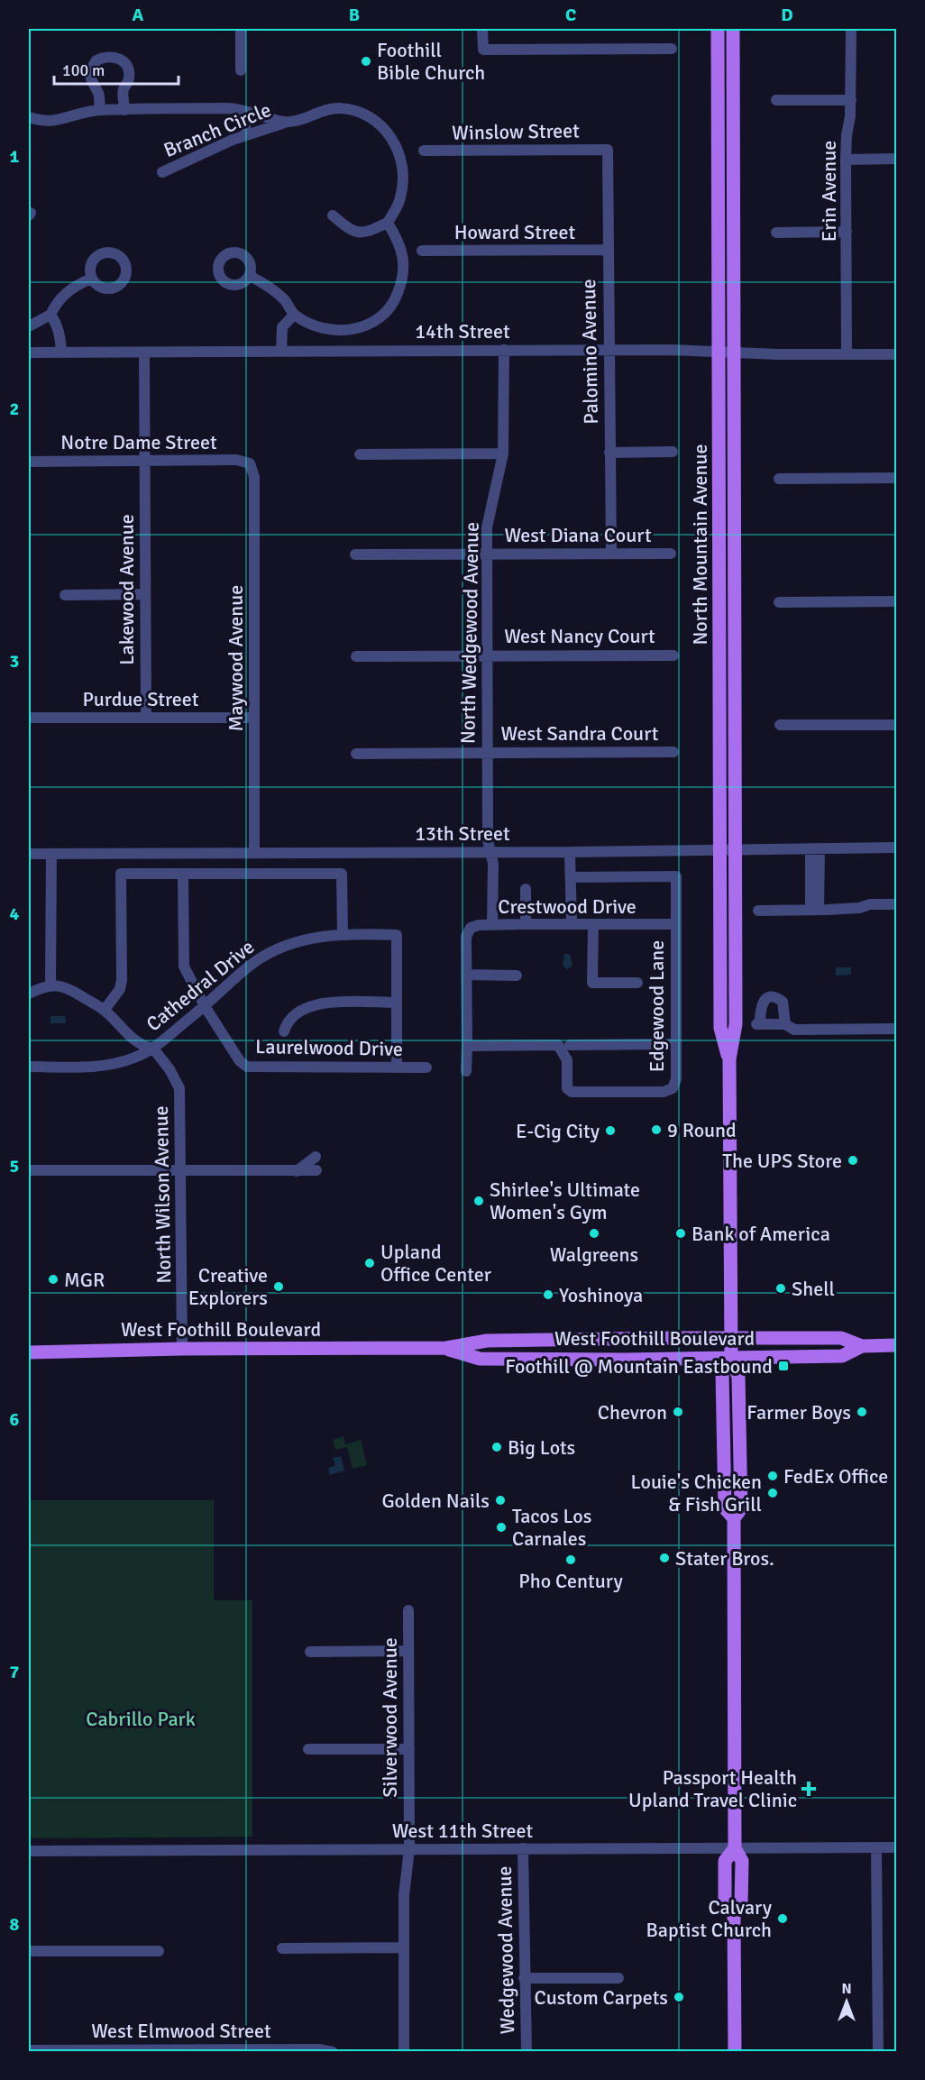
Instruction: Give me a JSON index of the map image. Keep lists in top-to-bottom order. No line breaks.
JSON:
{"streets":{"main road":["North Mountain Avenue","West Foothill Boulevard"],"street":["Branch Circle","Winslow Street","Erin Avenue","Howard Street","14th Street","Palomino Avenue","Notre Dame Street","West Diana Court","Lakewood Avenue","North Wedgewood Avenue","West Nancy Court","Maywood Avenue","Purdue Street","West Sandra Court","13th Street","Crestwood Drive","Cathedral Drive","Edgewood Lane","Laurelwood Drive","North Wilson Avenue","Silverwood Avenue","West 11th Street","Wedgewood Avenue","West Elmwood Street"]},"crossings":[["Winslow Street","Palomino Avenue"],["Erin Avenue","14th Street"],["Howard Street","Palomino Avenue"],["14th Street","Palomino Avenue"],["14th Street","North Mountain Avenue"],["14th Street","Lakewood Avenue"],["14th Street","North Wedgewood Avenue"],["Palomino Avenue","West Diana Court"],["Notre Dame Street","Lakewood Avenue"],["Notre Dame Street","Maywood Avenue"],["West Diana Court","North Wedgewood Avenue"],["North Mountain Avenue","13th Street"],["North Mountain Avenue","West Foothill Boulevard"],["North Mountain Avenue","West 11th Street"],["Lakewood Avenue","Purdue Street"],["North Wedgewood Avenue","West Nancy Court"],["North Wedgewood Avenue","West Sandra Court"],["North Wedgewood Avenue","13th Street"],["North Wedgewood Avenue","Crestwood Drive"],["Maywood Avenue","Purdue Street"],["Maywood Avenue","13th Street"],["Crestwood Drive","Edgewood Lane"],["Cathedral Drive","Laurelwood Drive"],["Cathedral Drive","North Wilson Avenue"],["North Wilson Avenue","West Foothill Boulevard"],["Silverwood Avenue","West 11th Street"],["West 11th Street","Wedgewood Avenue"]],"parks":["Cabrillo Park"],"places":{"other":["Foothill Bible Church","9 Round","E-Cig City","The UPS Store","Shirlee's Ultimate Women's Gym","Walgreens","Bank of America","Upland Office Center","MGR","Creative Explorers","Shell","Yoshinoya","Chevron","Farmer Boys","Big Lots","FedEx Office","Louie's Chicken & Fish Grill","Golden Nails","Tacos Los Carnales","Stater Bros.","Pho Century","Calvary Baptist Church","Custom Carpets"],"transit":["Foothill @ Mountain Eastbound"],"health":["Passport Health Upland Travel Clinic"]},"scale_bar":"100 m","north":"top","grid":{"columns":["A","B","C","D"],"rows":["1","2","3","4","5","6","7","8"]}}
